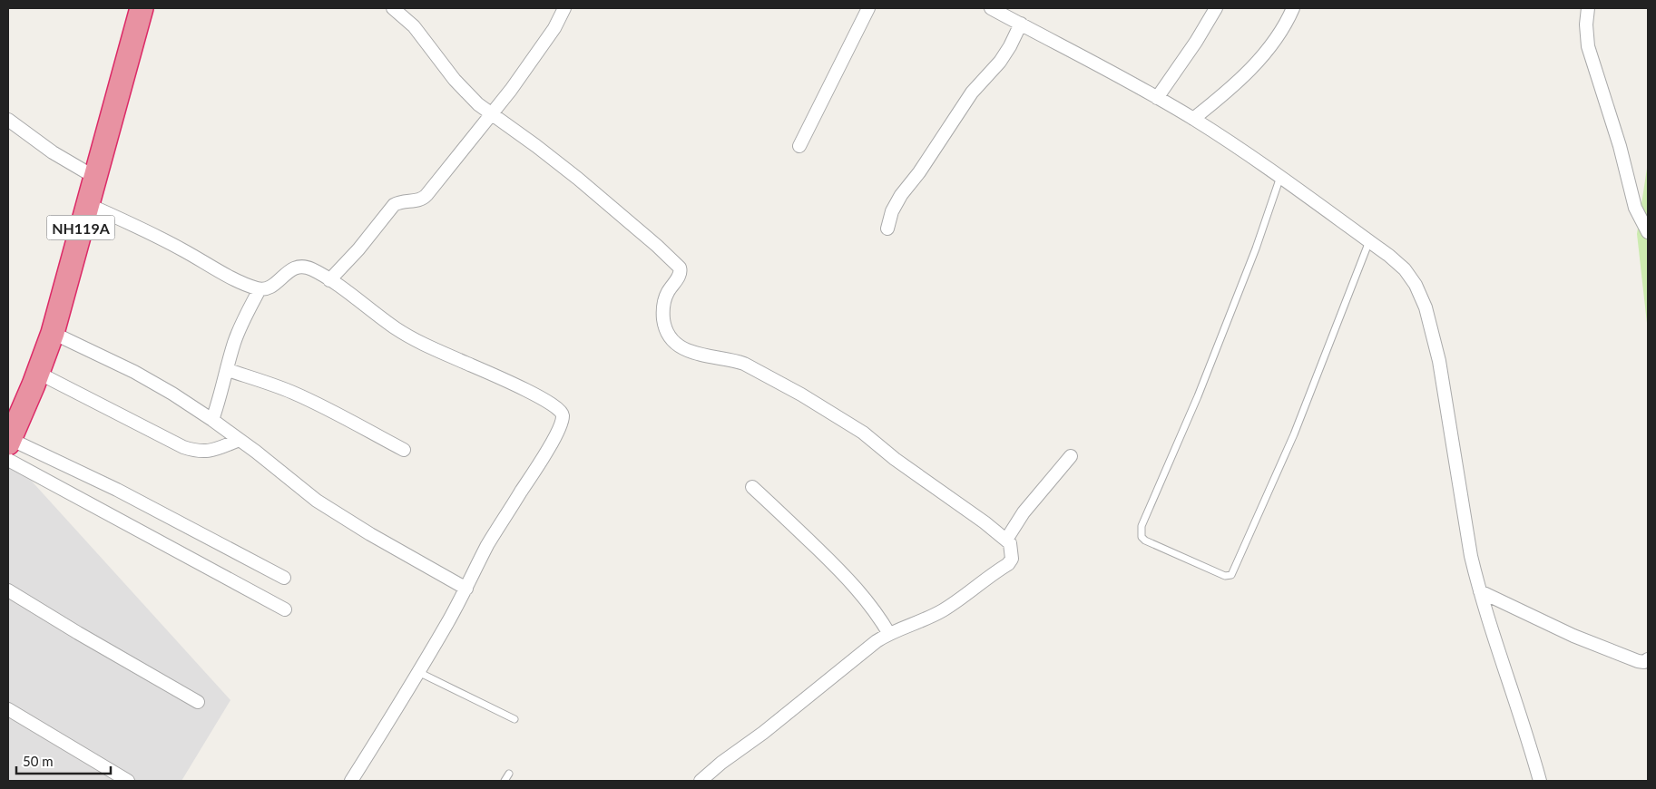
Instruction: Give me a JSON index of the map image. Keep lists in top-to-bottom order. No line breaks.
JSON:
{"streets":{"highway":["NH119A"]},"scale_bar":"50 m"}
